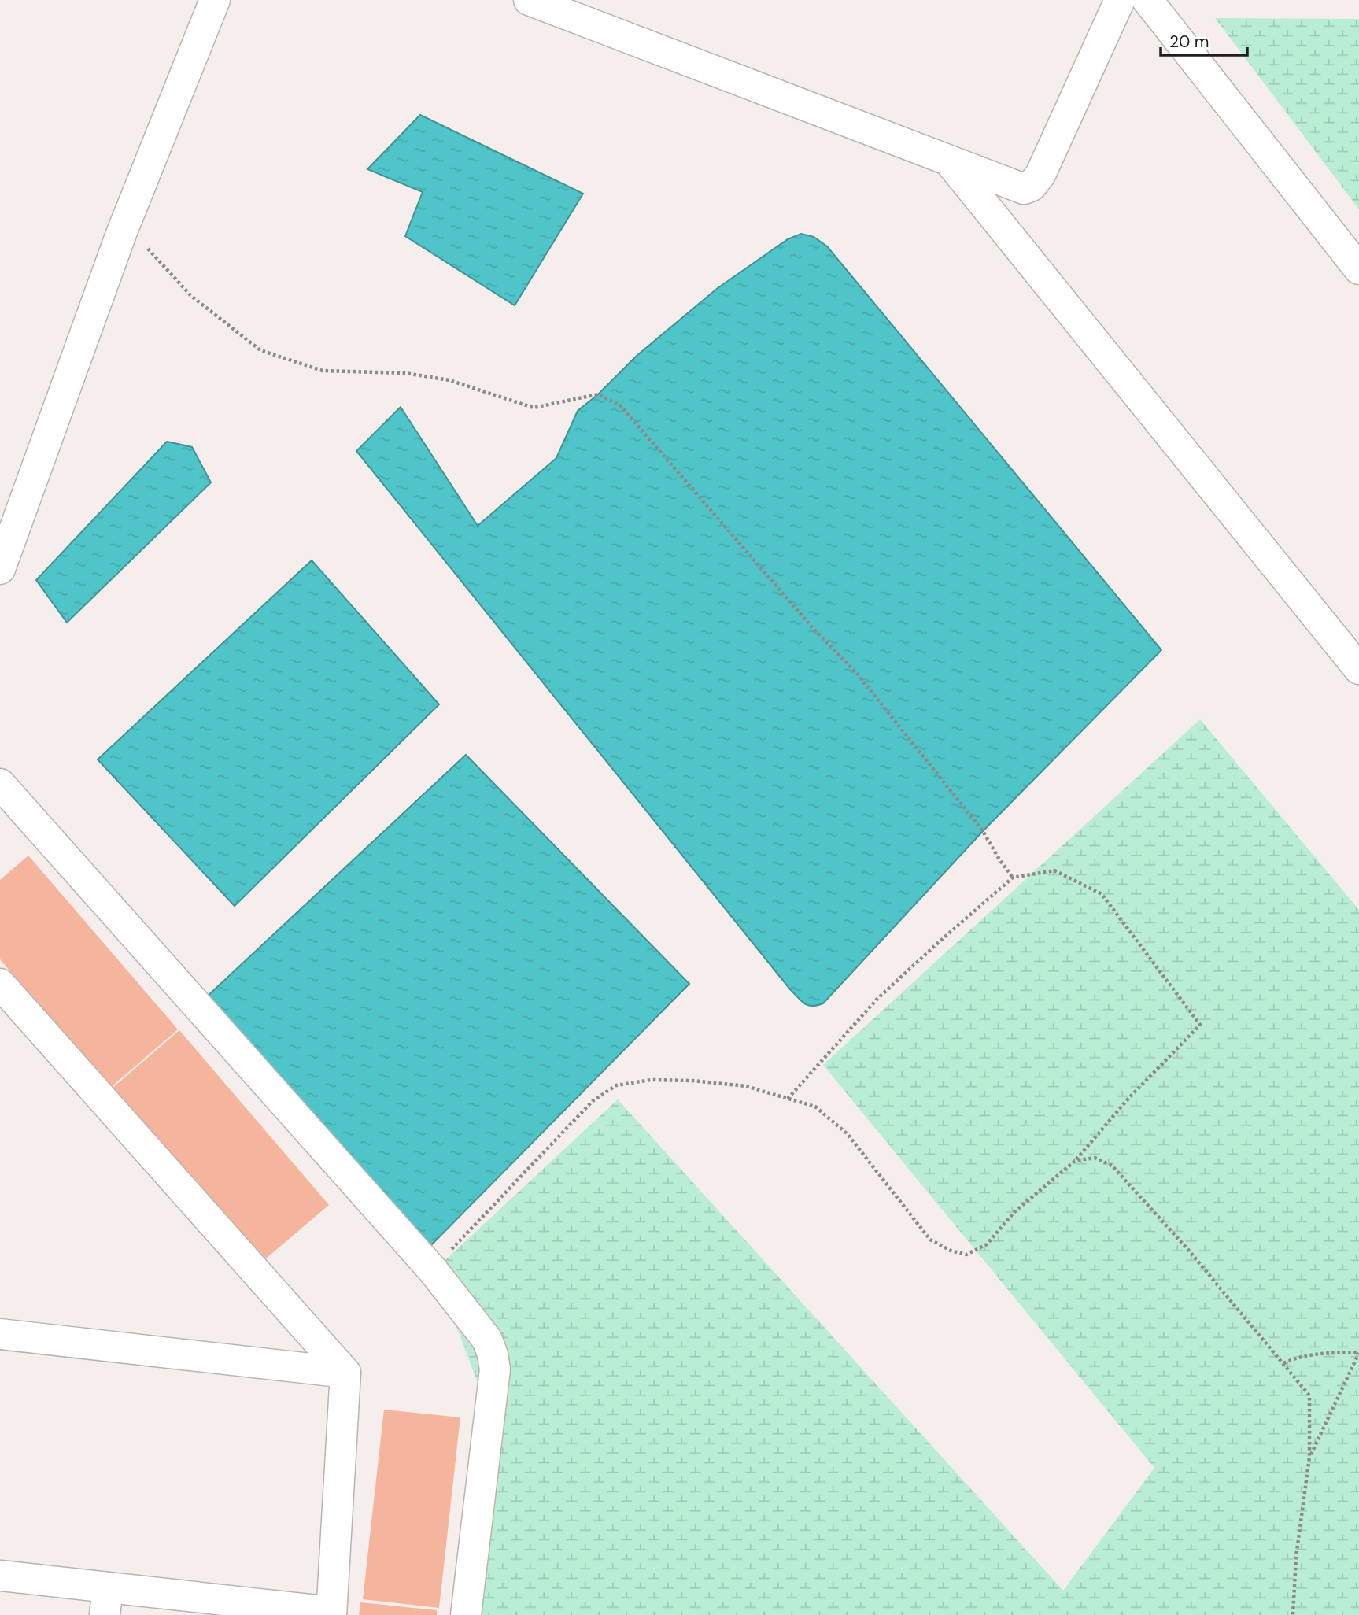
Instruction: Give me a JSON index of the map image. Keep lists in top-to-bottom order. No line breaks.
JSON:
{"scale_bar":"20 m"}
